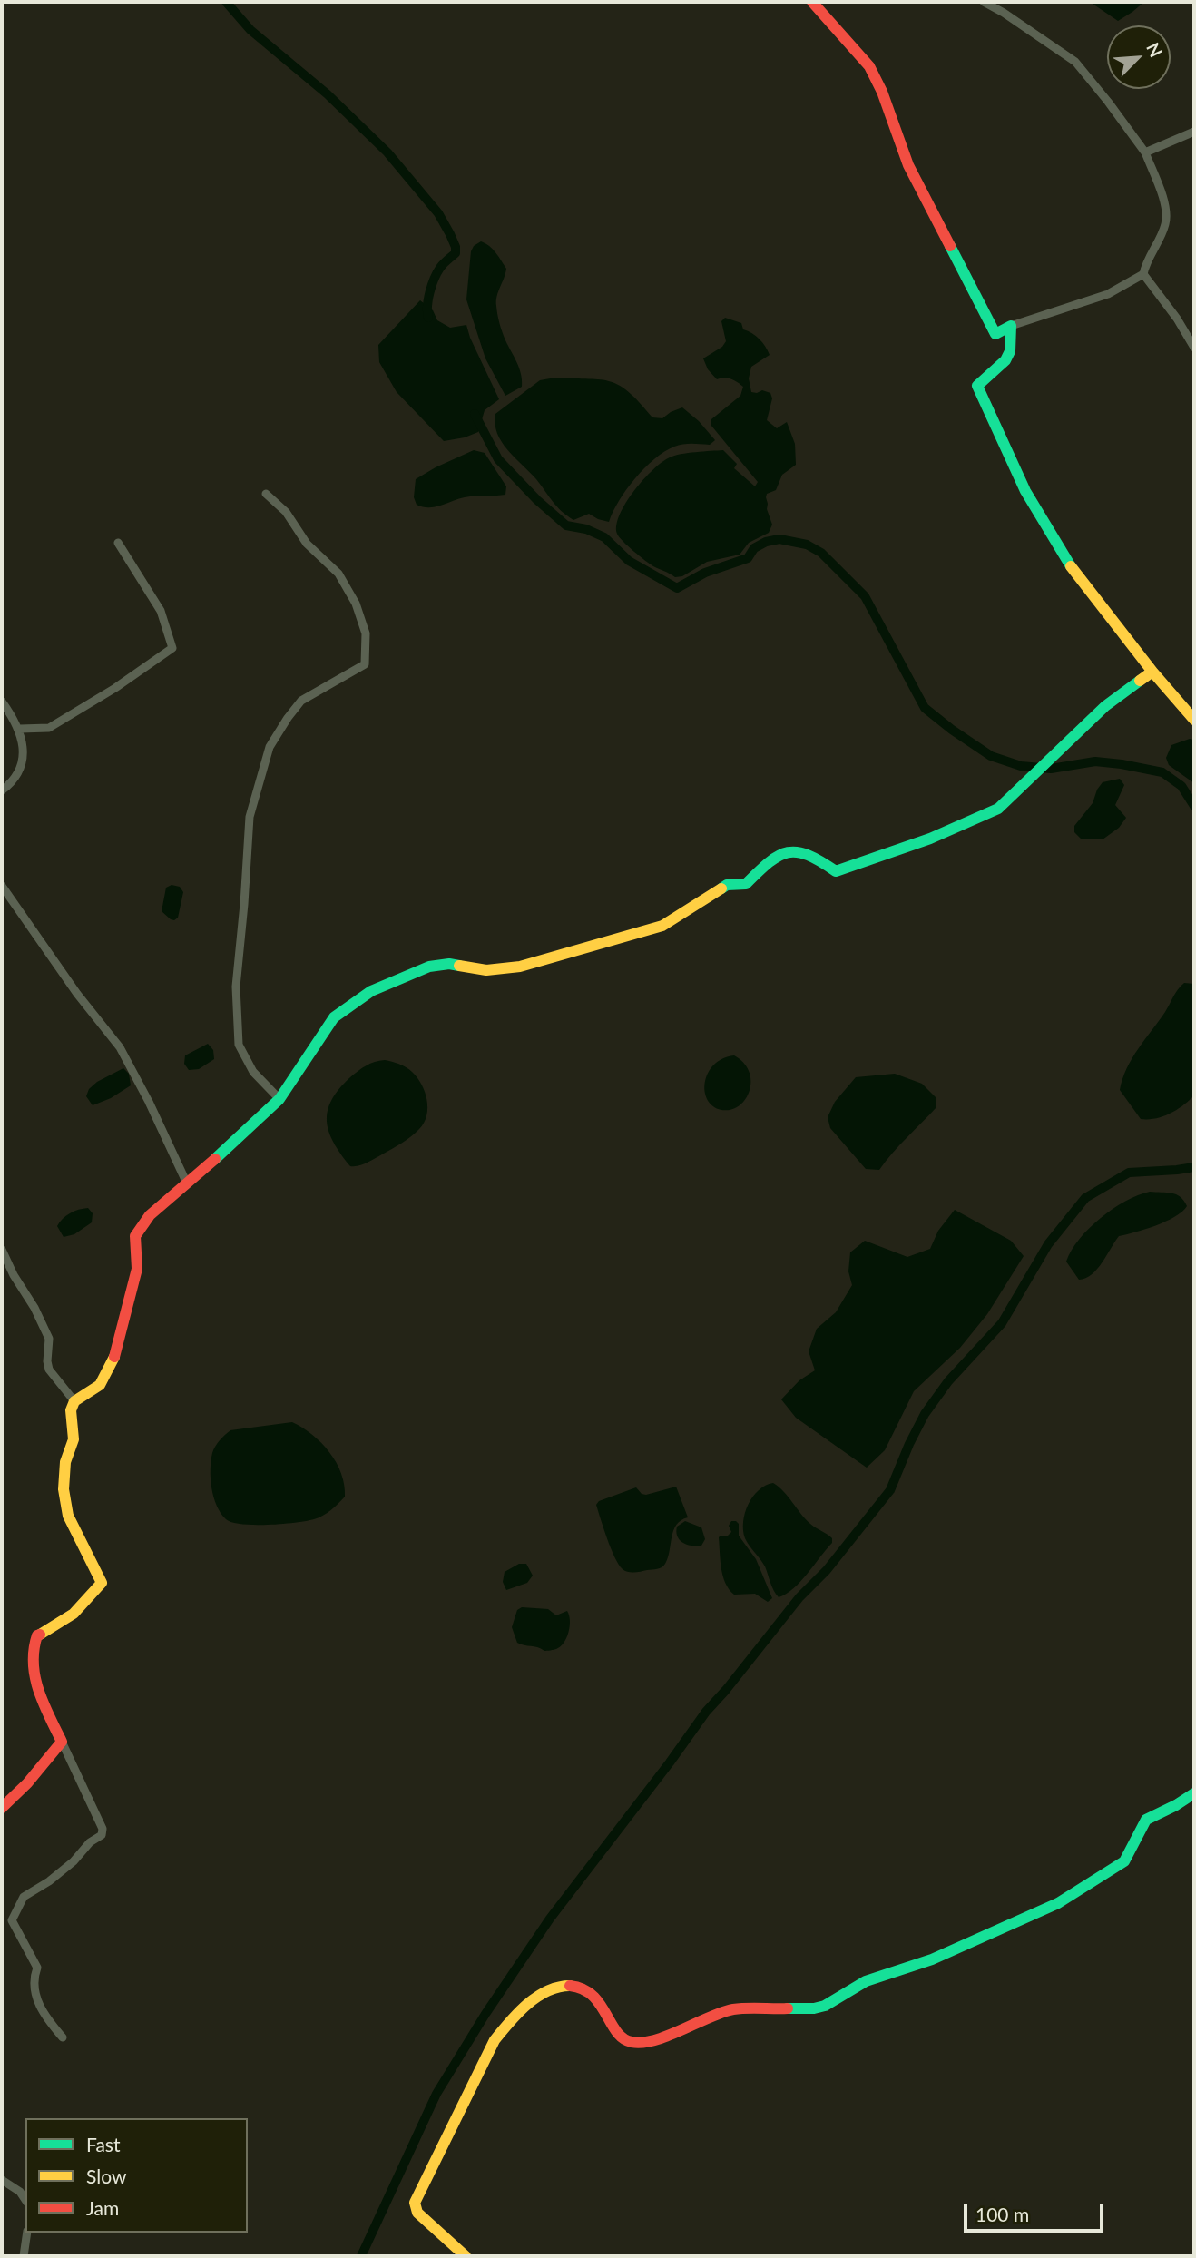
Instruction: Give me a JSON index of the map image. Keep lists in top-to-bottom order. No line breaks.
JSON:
{"legend":["Fast","Slow","Jam"],"scale_bar":"100 m","north":"top right"}
